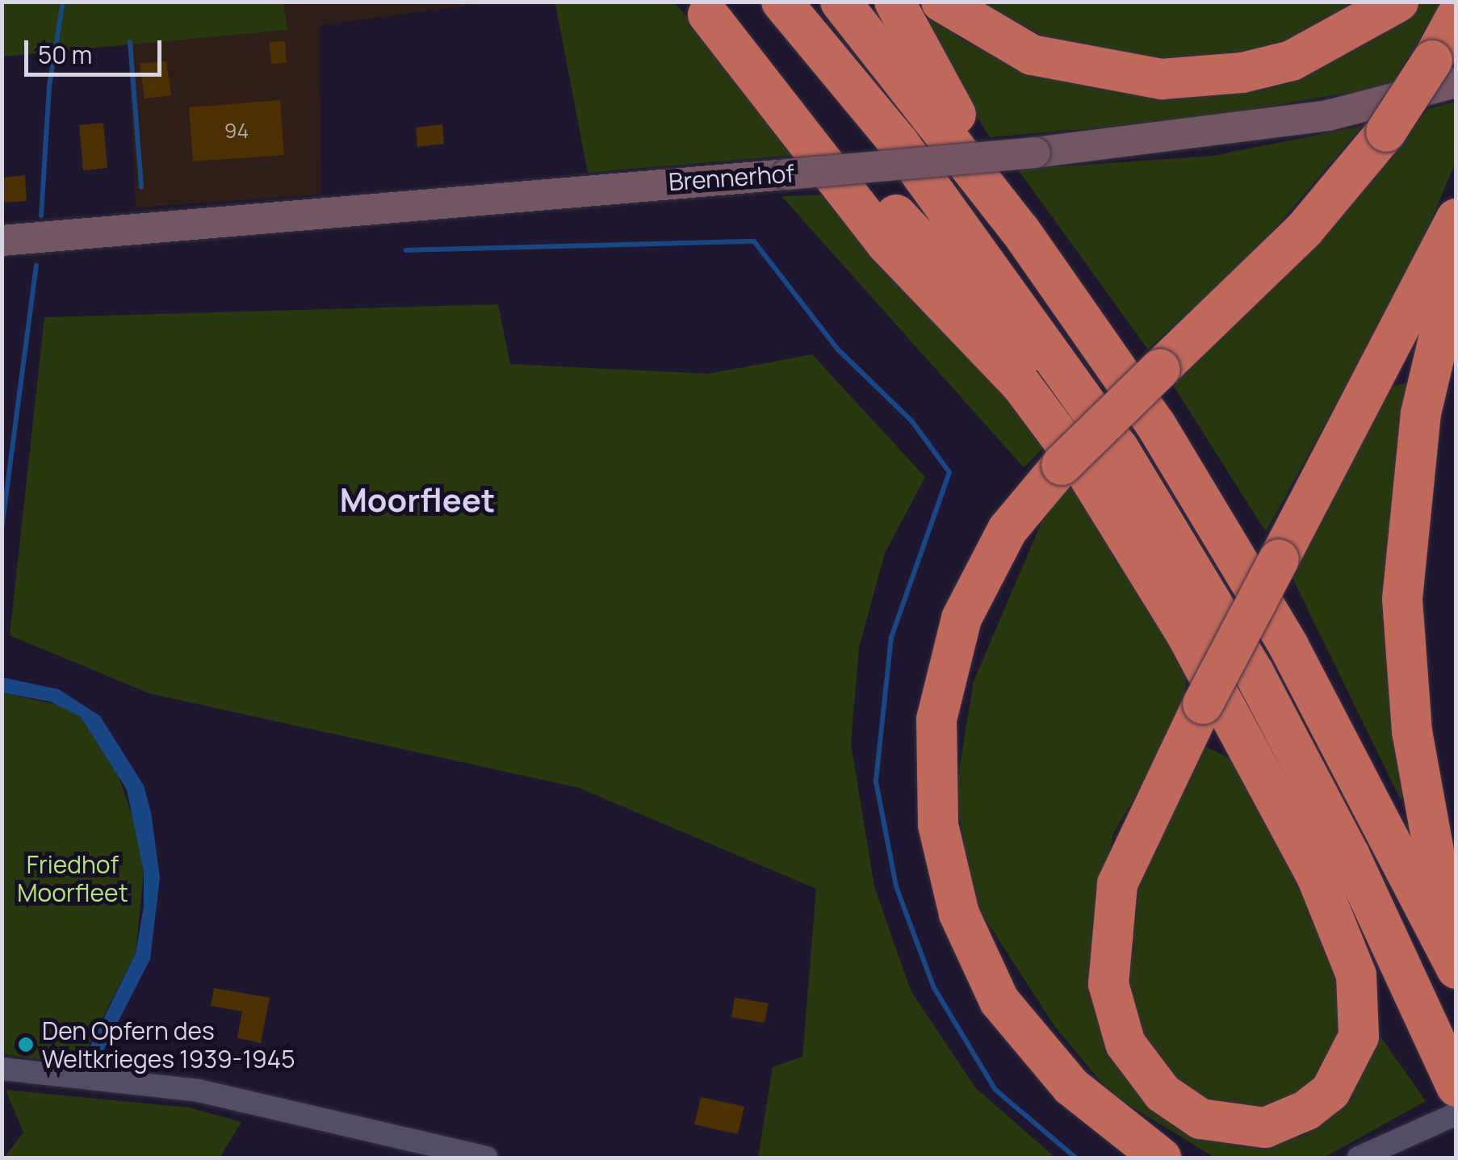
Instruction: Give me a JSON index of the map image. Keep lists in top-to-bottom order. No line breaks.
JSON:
{"streets":{"street":["Brennerhof"]},"districts":["Moorfleet"],"parks":["Friedhof Moorfleet"],"places":["Den Opfern des Weltkrieges 1939-1945"],"house_numbers":["94"],"scale_bar":"50 m"}
